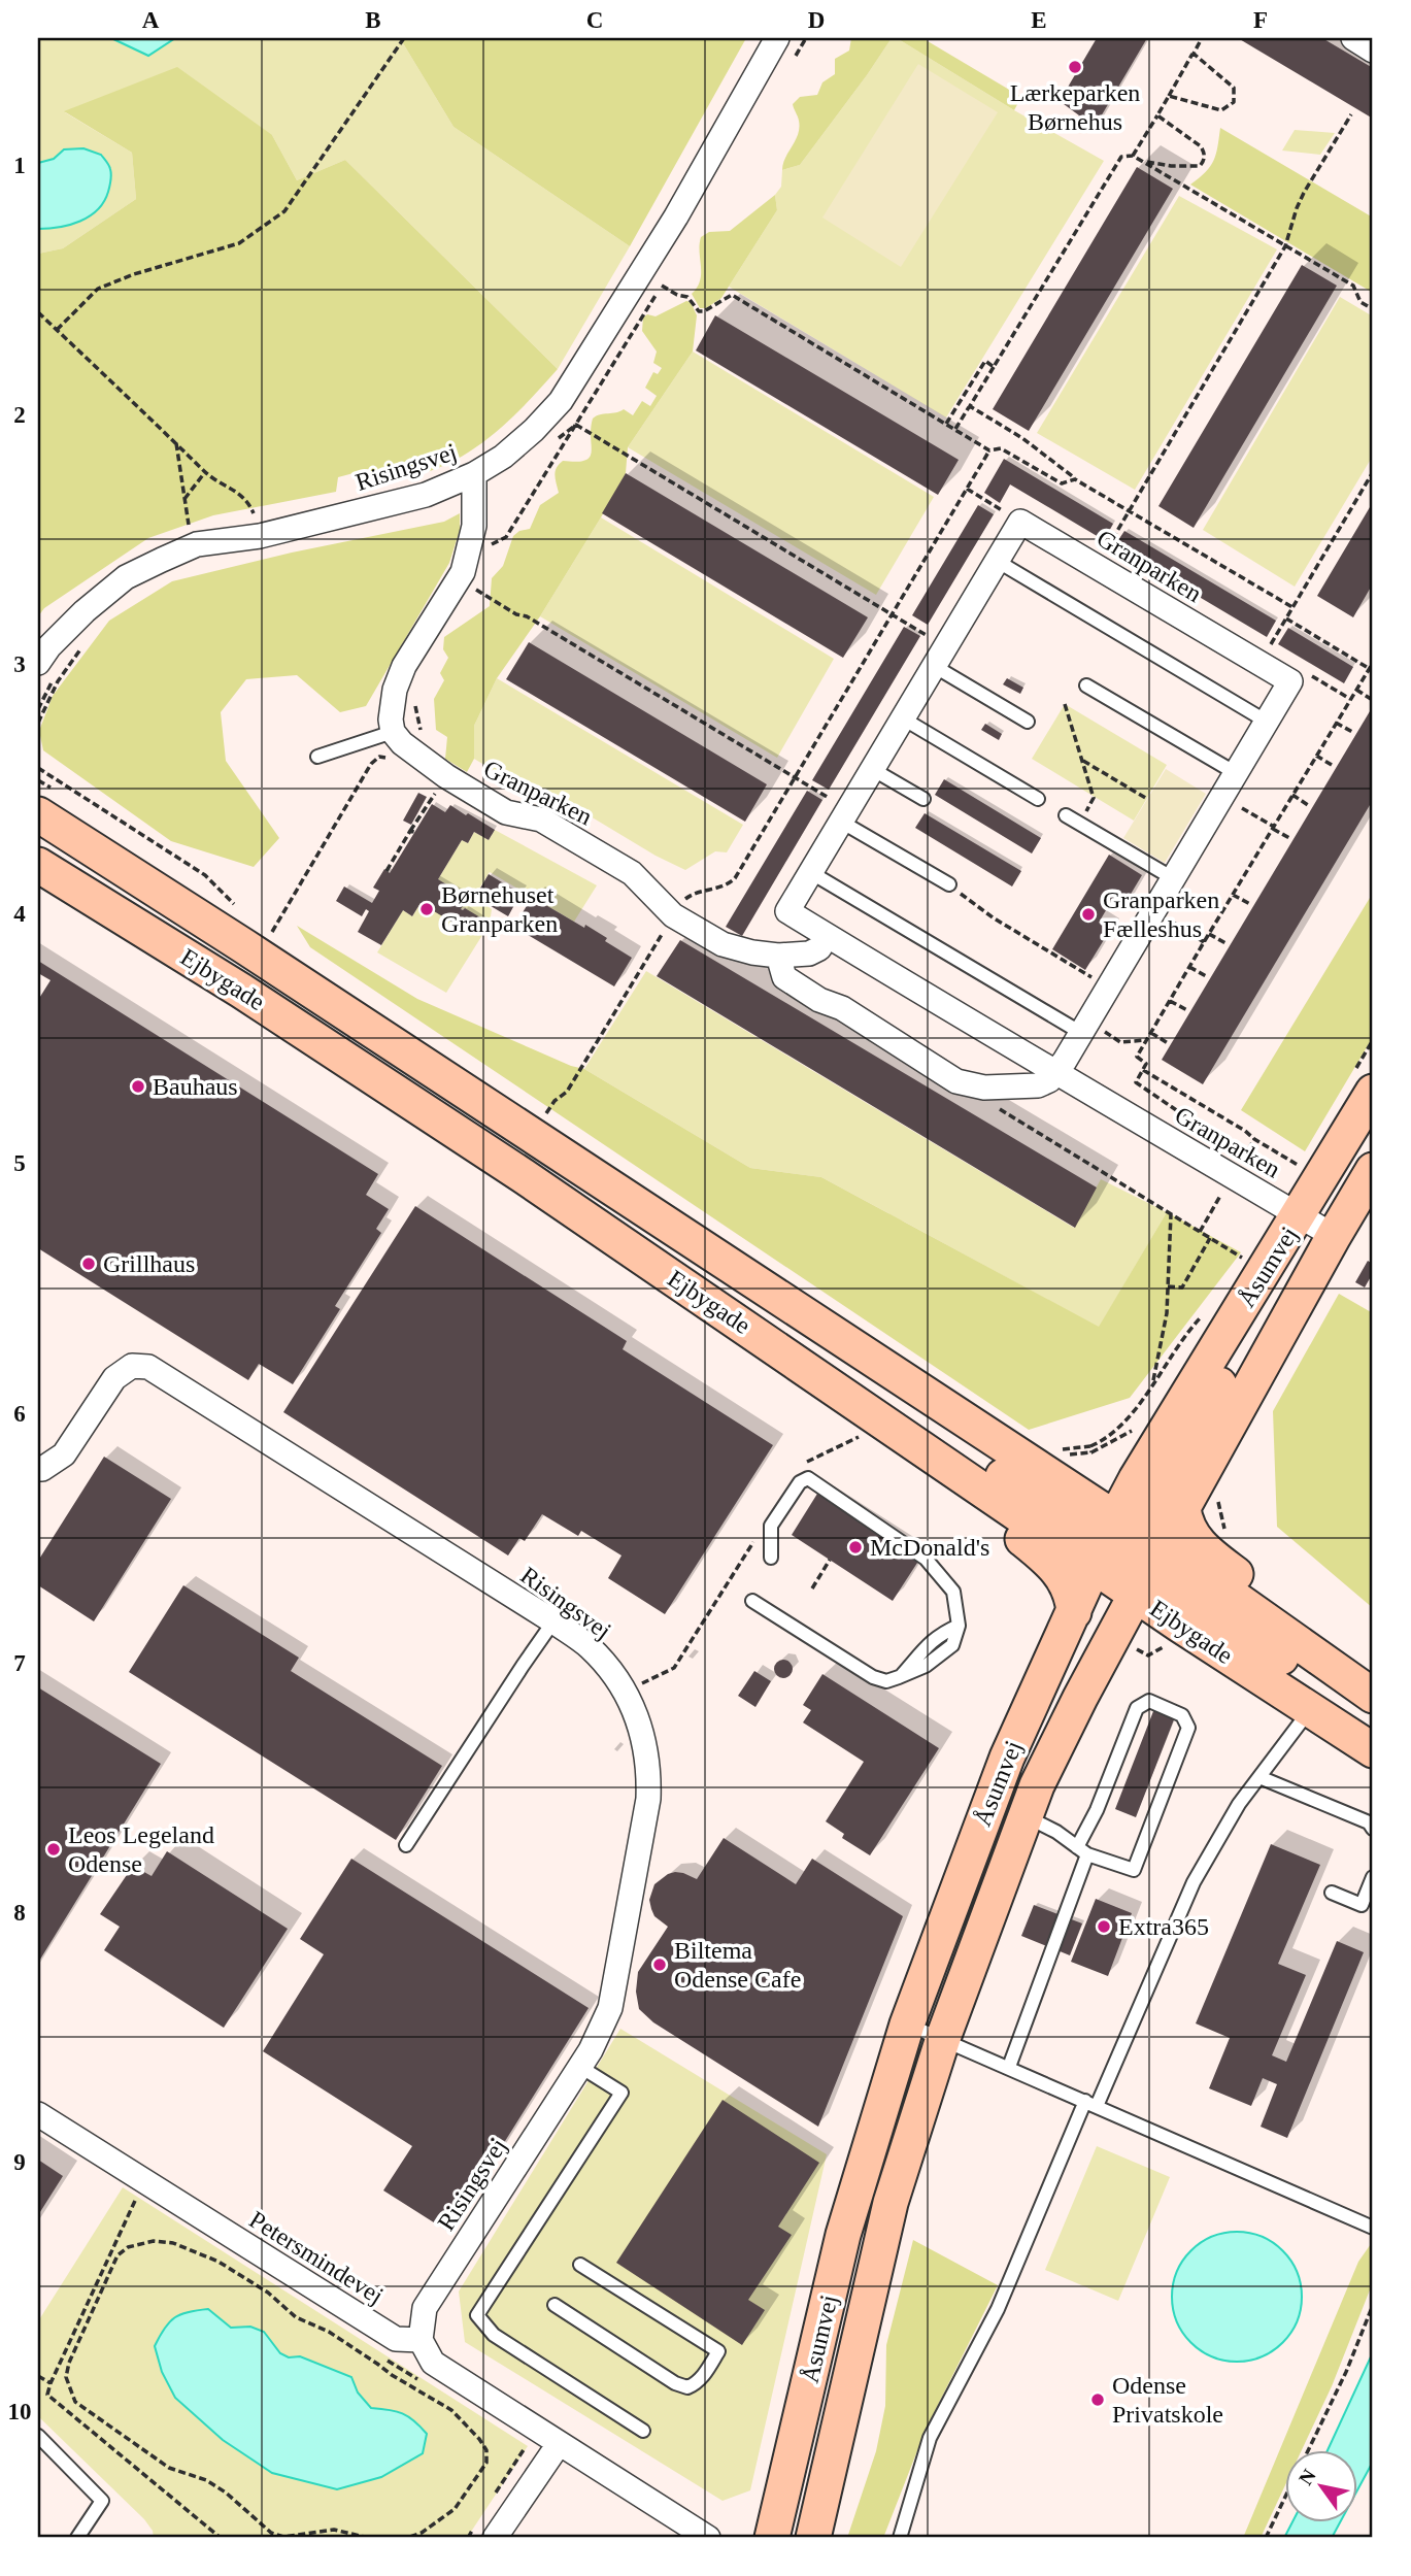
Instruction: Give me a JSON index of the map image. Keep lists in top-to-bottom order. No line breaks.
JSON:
{"streets":{"main road":["Ejbygade","Åsumvej"],"street":["Risingsvej","Granparken","Petersmindevej"]},"crossings":[["Risingsvej","Petersmindevej"],["Granparken","Åsumvej"],["Ejbygade","Åsumvej"]],"places":["Lærkeparken Børnehus","Børnehuset Granparken","Granparken Fælleshus","Bauhaus","Grillhaus","McDonald's","Leos Legeland Odense","Extra365","Biltema Odense Cafe","Odense Privatskole"],"north":"top left","grid":{"columns":["A","B","C","D","E","F"],"rows":["1","2","3","4","5","6","7","8","9","10"]}}
